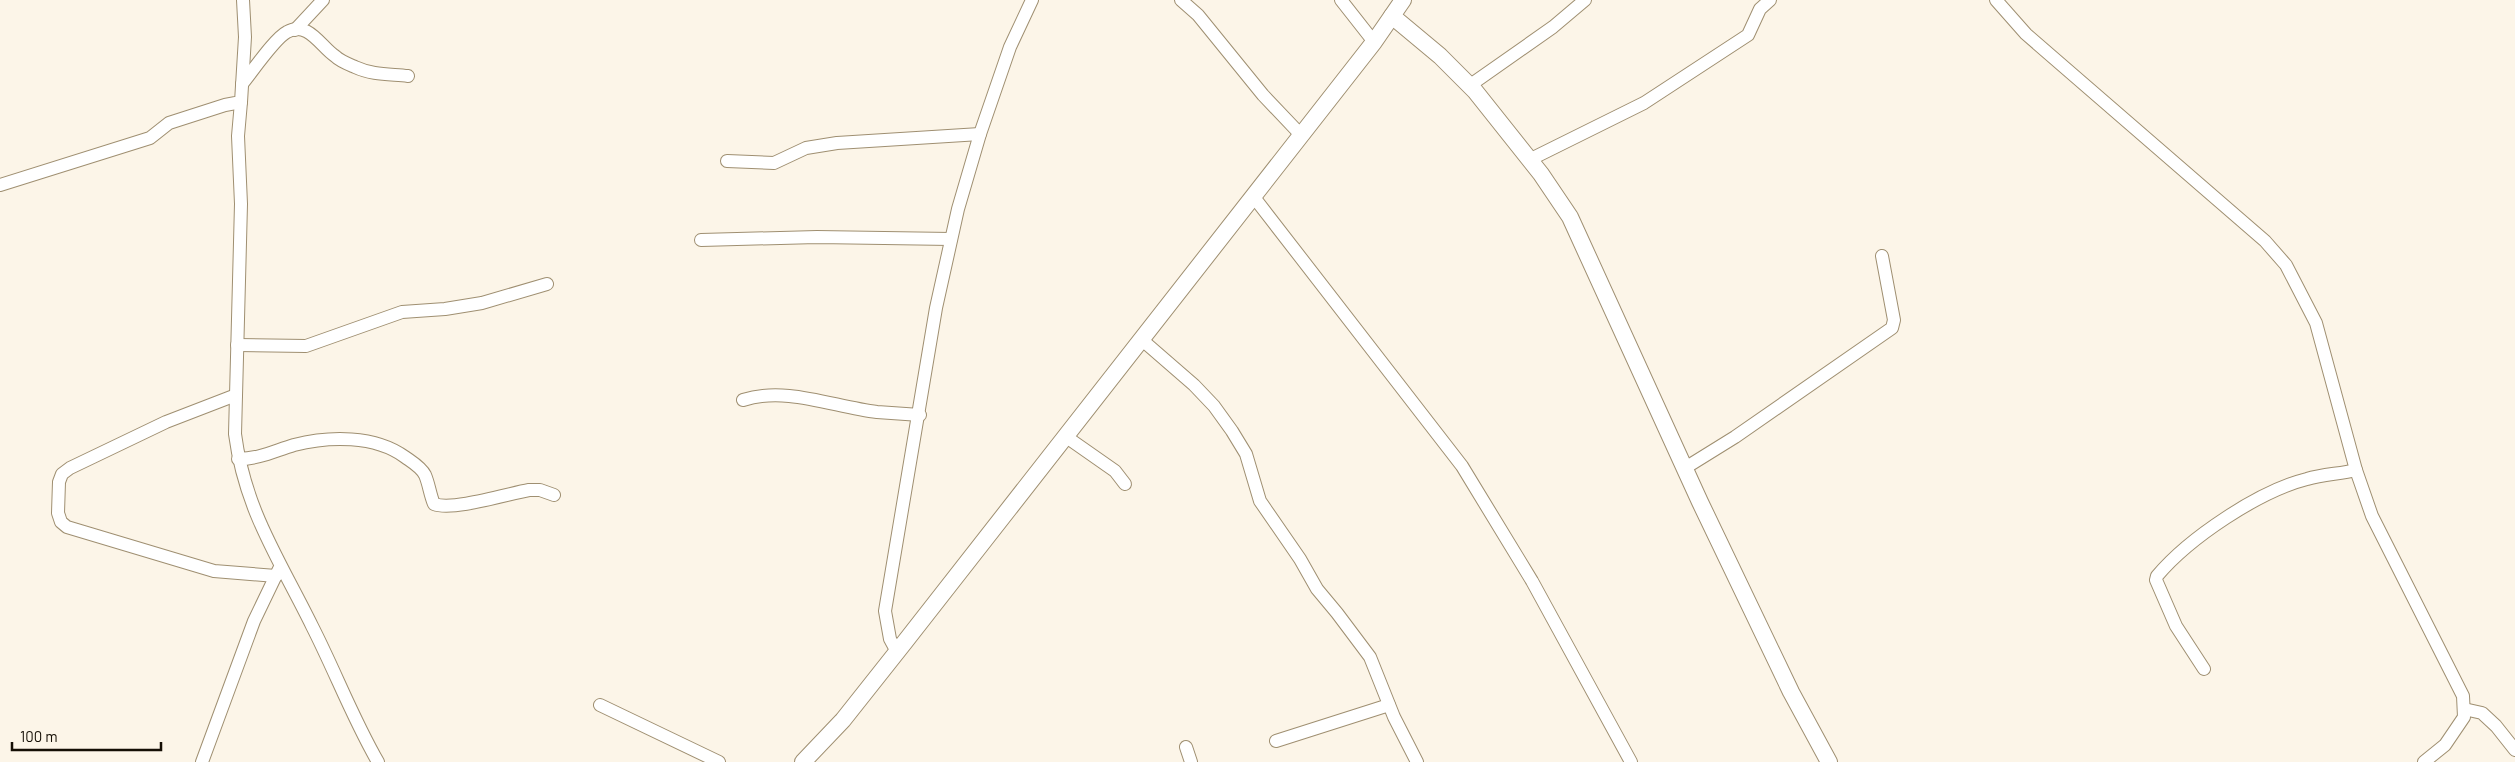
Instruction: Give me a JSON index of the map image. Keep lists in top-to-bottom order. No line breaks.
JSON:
{"scale_bar":"100 m"}
